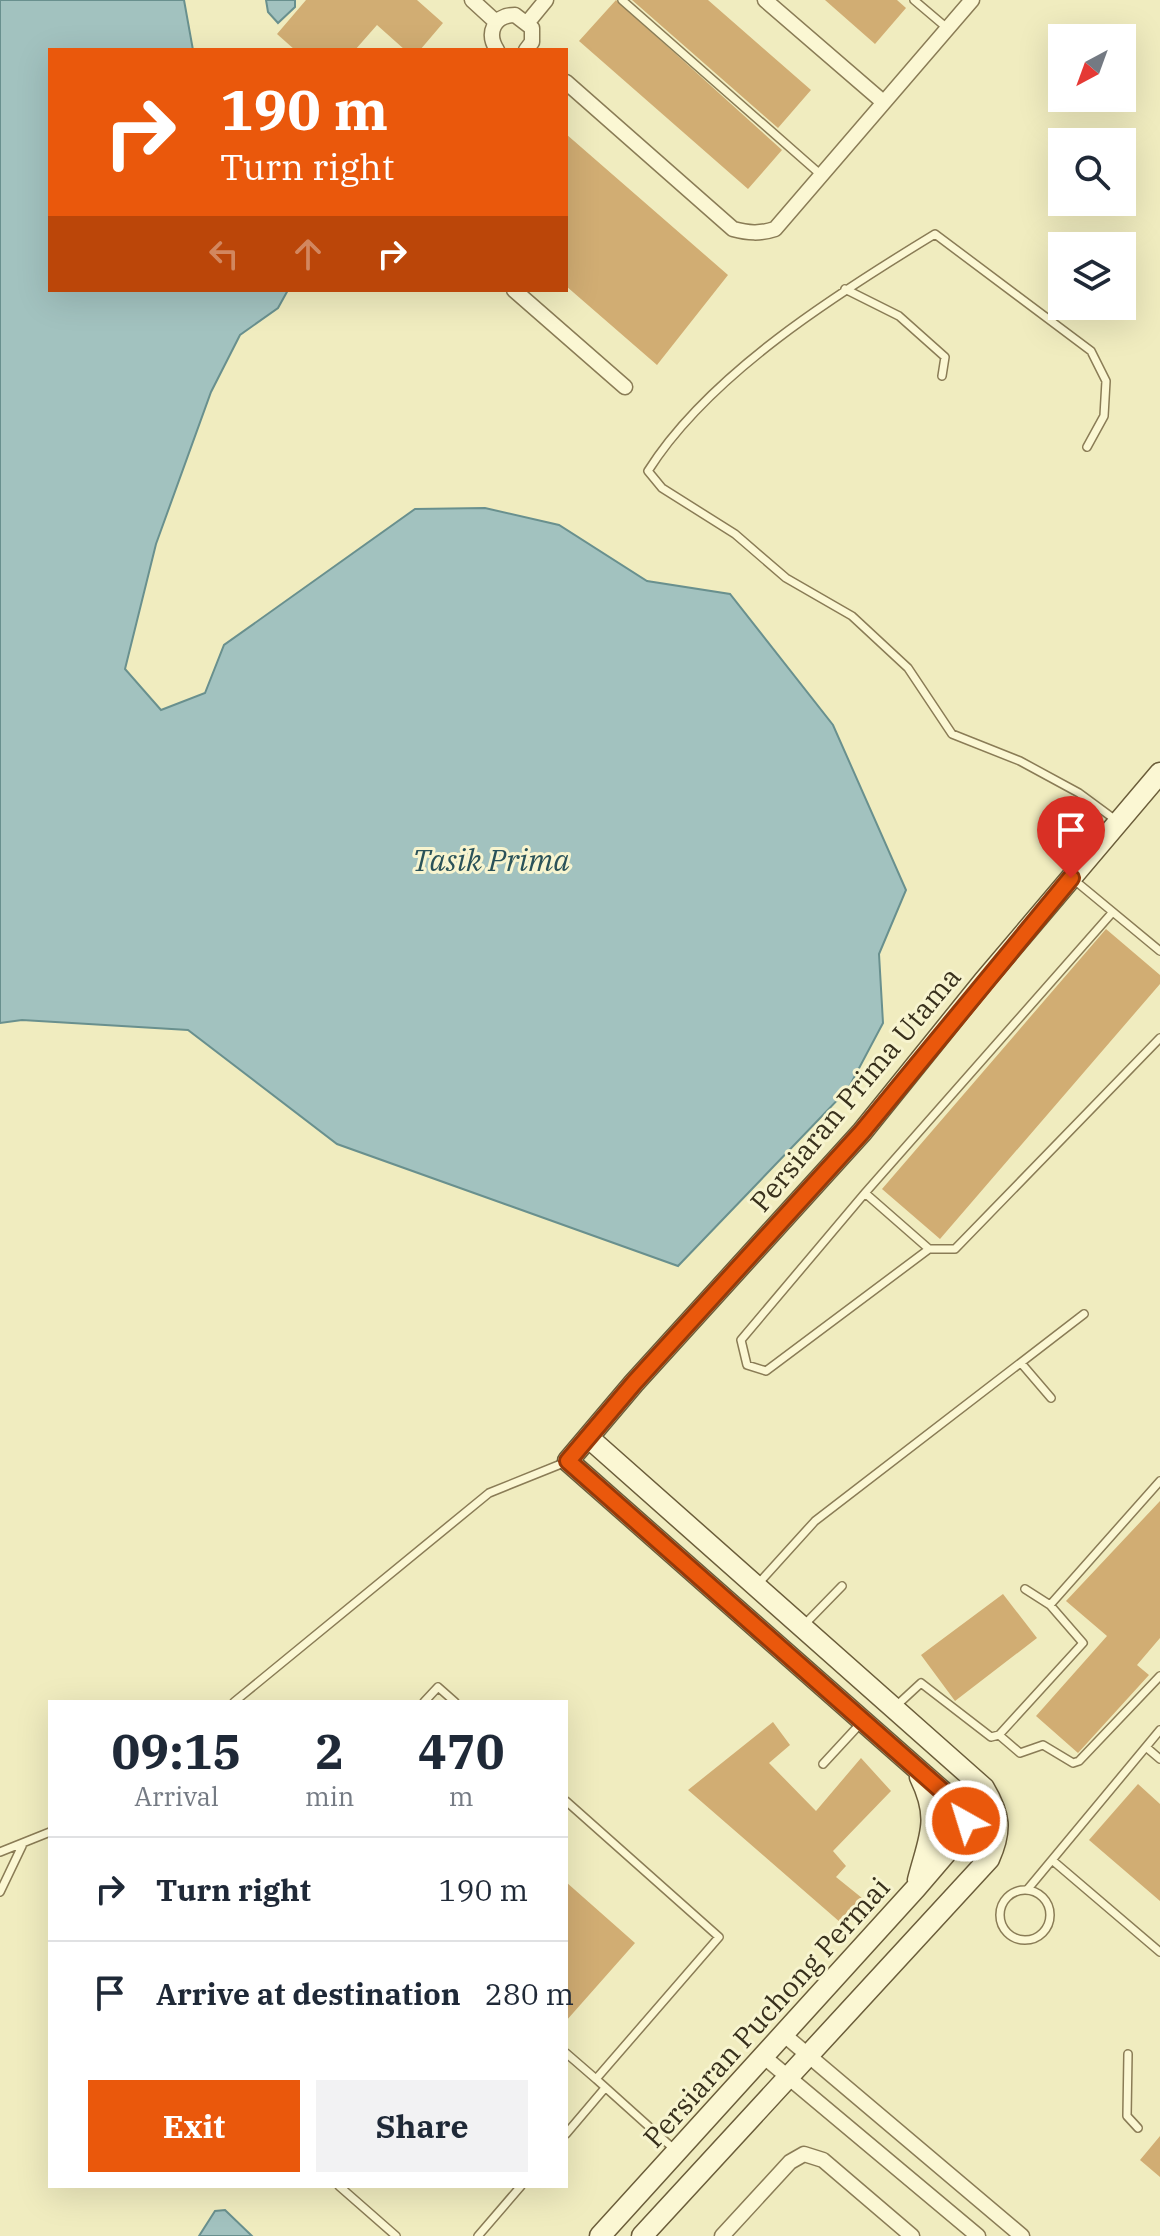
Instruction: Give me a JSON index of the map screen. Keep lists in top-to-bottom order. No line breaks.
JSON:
{"streets":{"main road":["Persiaran Prima Utama","Persiaran Puchong Permai"]},"water":["Tasik Prima"],"north":"bottom left","page":{"turn":["190 m","Turn right"],"eta":["09:15","Arrival","2","min","470","m"],"list":[{"name":"Turn right","value":"190 m"},{"name":"Arrive at destination","value":"280 m"}],"buttons":["Exit","Share"]}}
